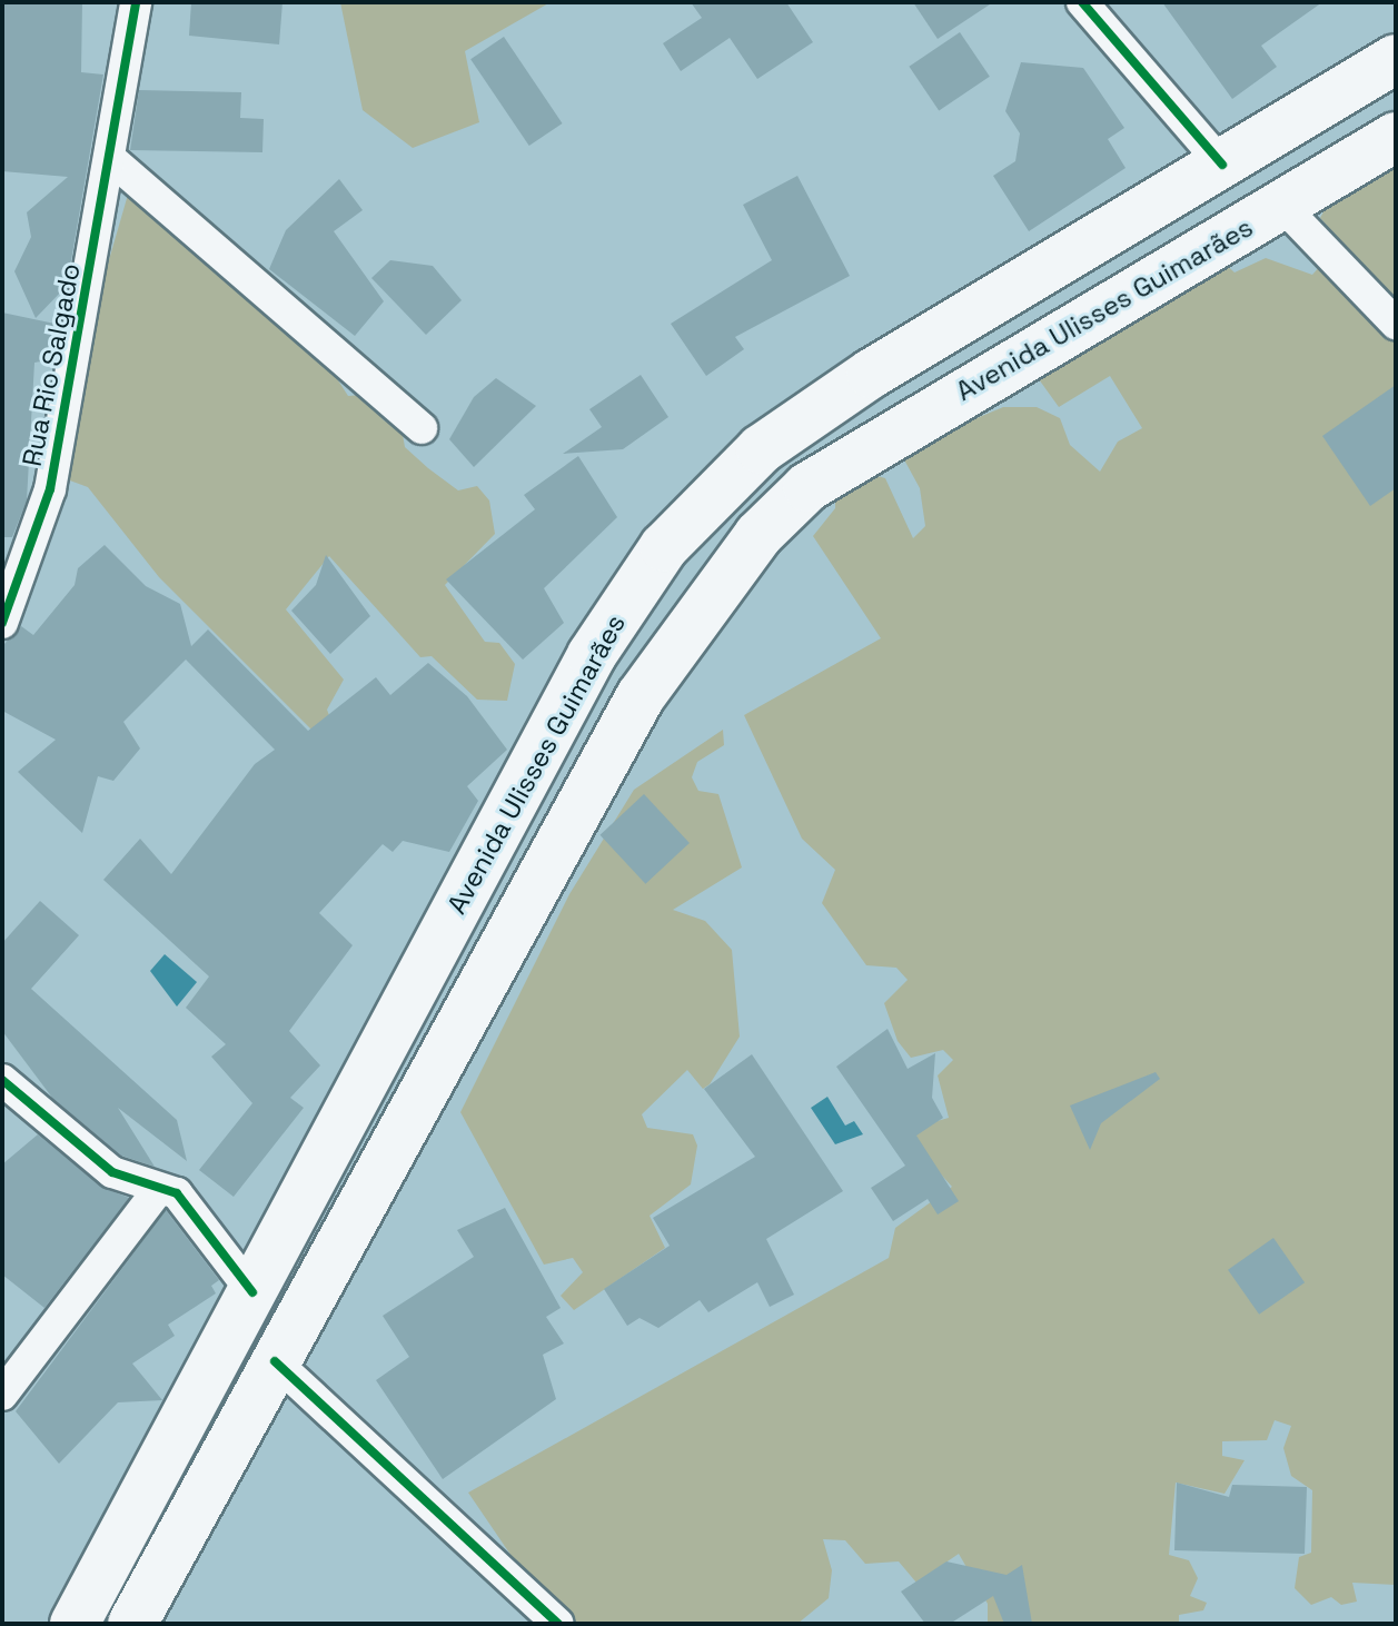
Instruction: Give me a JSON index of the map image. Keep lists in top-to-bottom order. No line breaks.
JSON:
{"streets":{"main road":["Avenida Ulisses Guimarães"],"street":["Rua Rio Salgado"]}}
